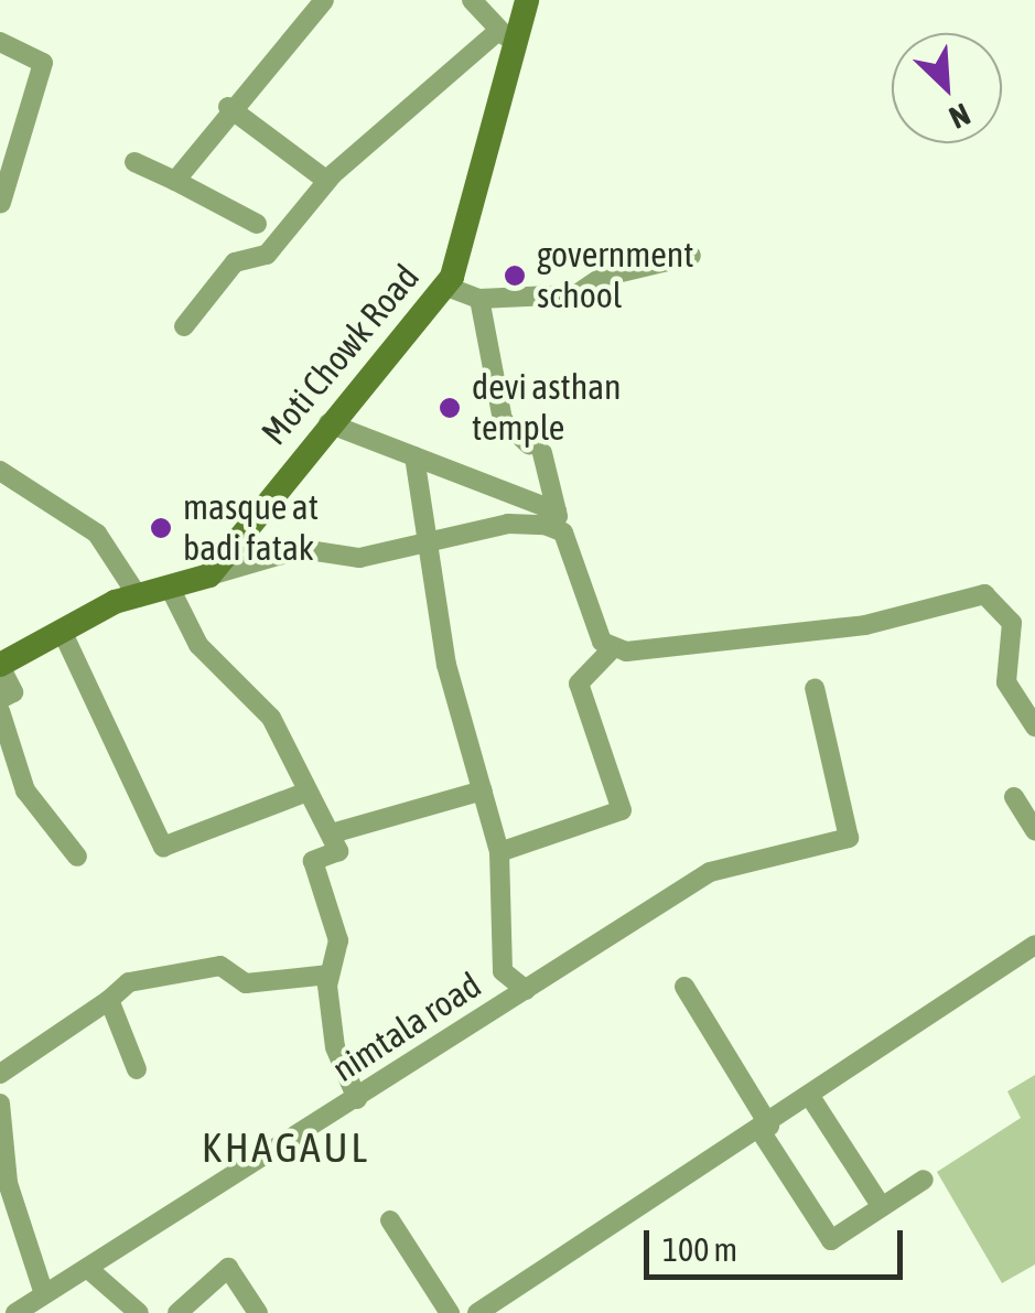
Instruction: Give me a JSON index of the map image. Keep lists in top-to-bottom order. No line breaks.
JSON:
{"streets":{"street":["Moti Chowk Road","nimtala road"]},"districts":["KHAGAUL"],"places":["government school","devi asthan temple","masque at badi fatak"],"scale_bar":"100 m","north":"bottom right"}
